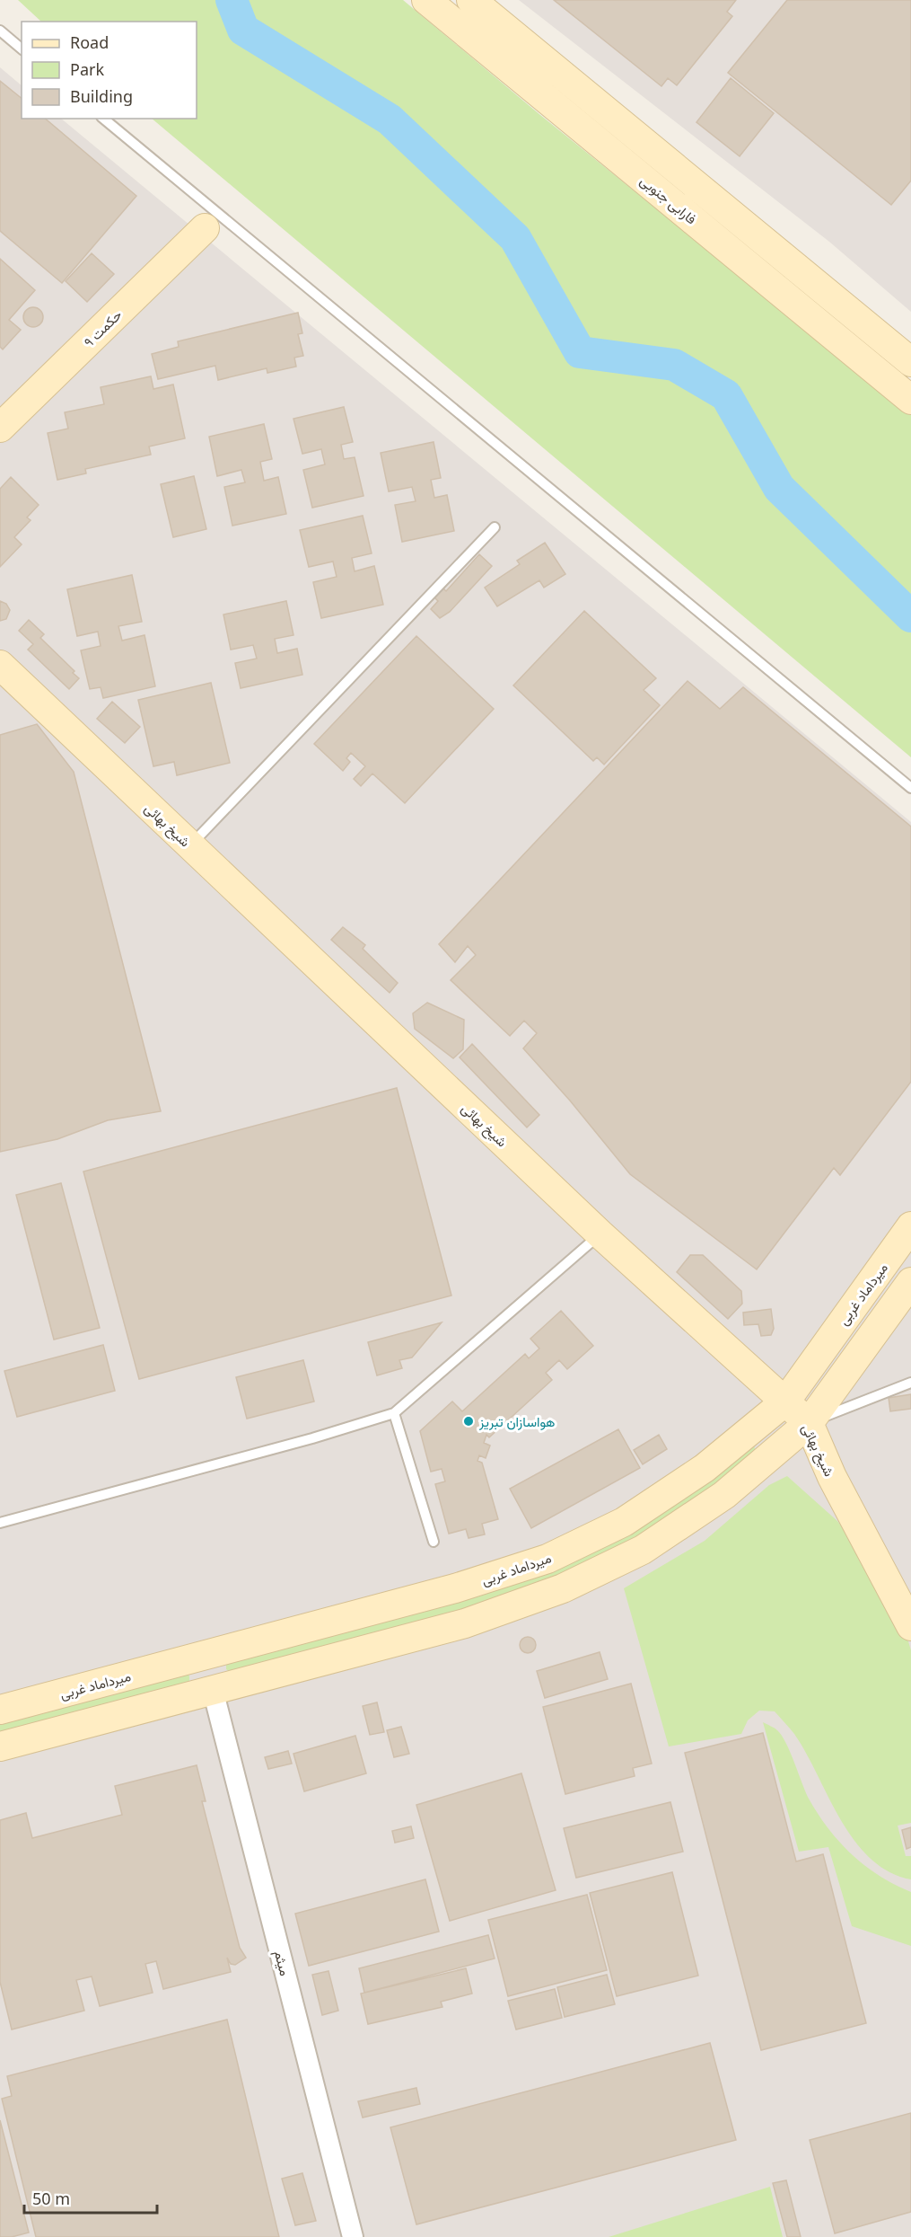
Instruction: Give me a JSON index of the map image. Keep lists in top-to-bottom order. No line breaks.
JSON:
{"streets":{"street":["فارابی جنوبی","حکمت ۹","شیخ بهائی","میرداماد غربی","میثم"]},"crossings":[["شیخ بهائی","میرداماد غربی"]],"places":["هواسازان تبریز"],"legend":["Road","Park","Building"],"scale_bar":"50 m"}
